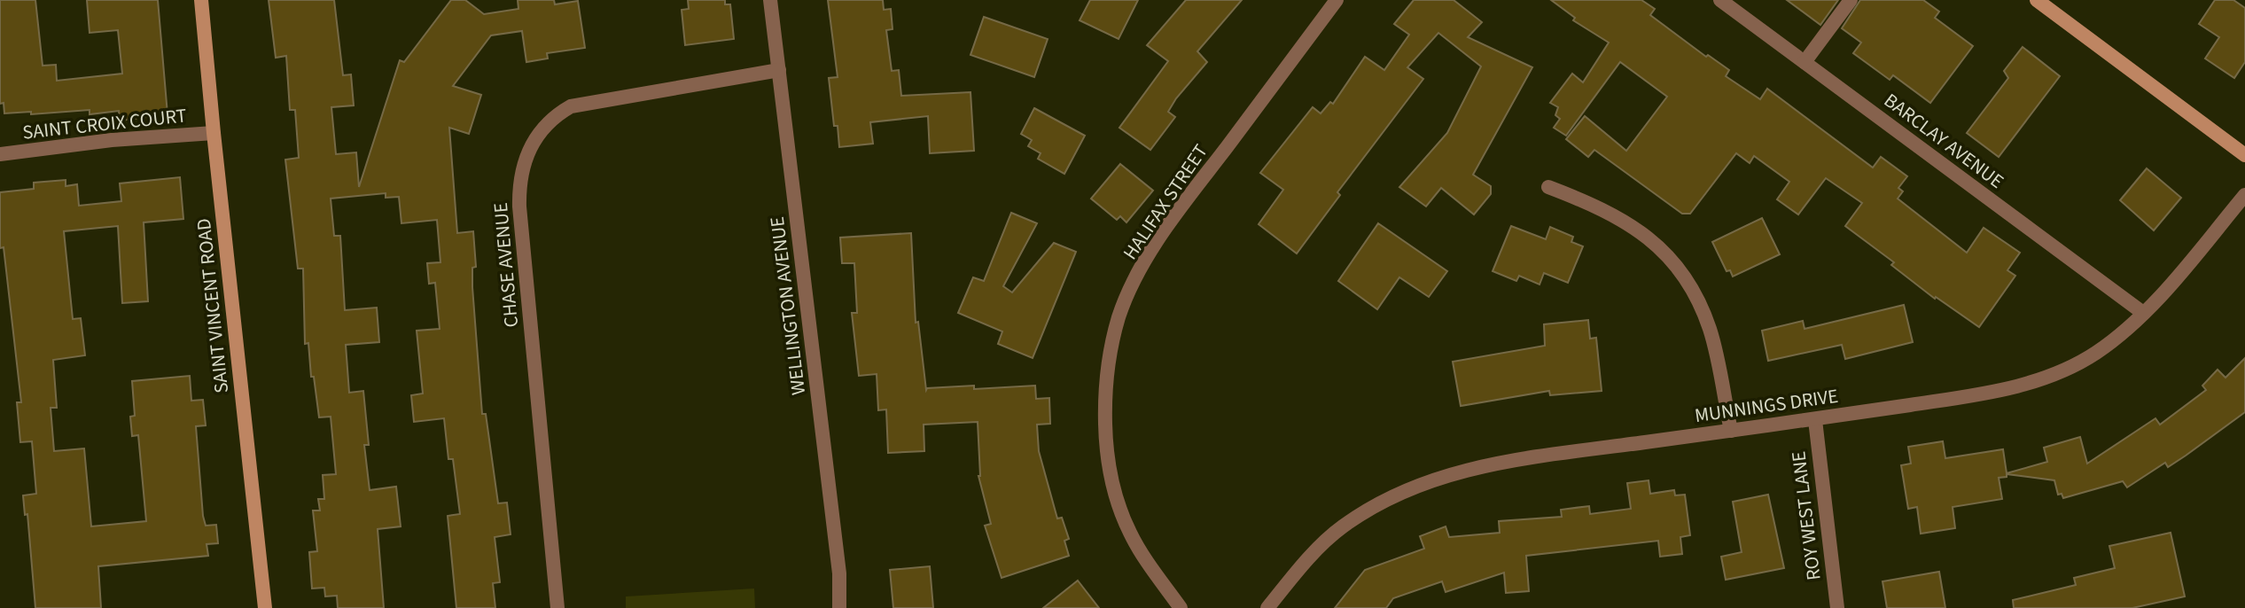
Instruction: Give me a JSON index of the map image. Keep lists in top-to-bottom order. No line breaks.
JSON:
{"streets":{"street":["SAINT CROIX COURT","BARCLAY AVENUE","HALIFAX STREET","CHASE AVENUE","SAINT VINCENT ROAD","WELLINGTON AVENUE","MUNNINGS DRIVE","ROY WEST LANE"]},"crossings":[["SAINT CROIX COURT","SAINT VINCENT ROAD"],["BARCLAY AVENUE","MUNNINGS DRIVE"],["CHASE AVENUE","WELLINGTON AVENUE"],["MUNNINGS DRIVE","ROY WEST LANE"]]}
